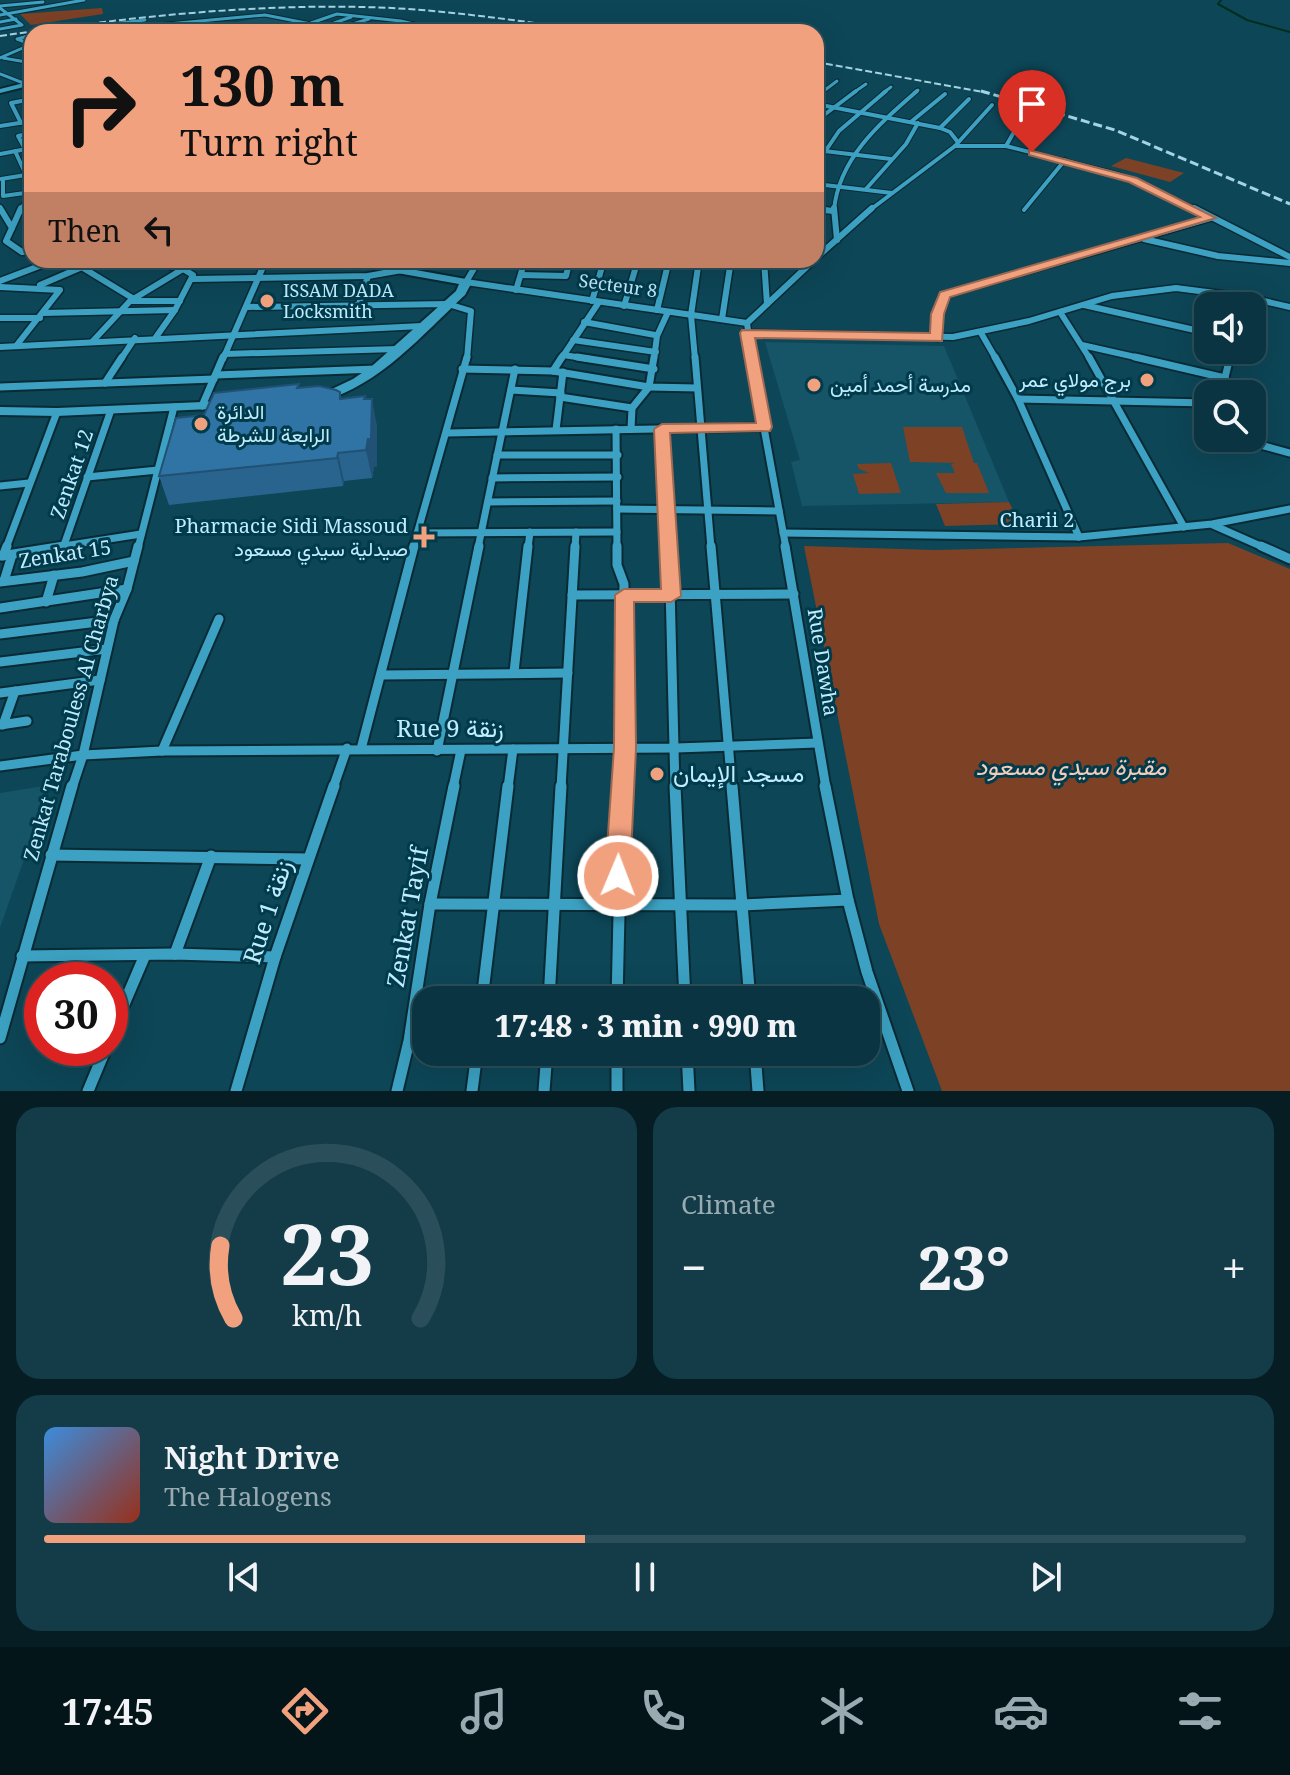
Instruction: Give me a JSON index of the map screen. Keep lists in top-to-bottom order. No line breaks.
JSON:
{"streets":{"street":["Secteur 8","Zenkat 12","Charii 2","Zenkat 15","Rue Dawha","Zenkat Tarabouless Al Charbya","Rue 9 زنقة","Rue 1 زنقة","Zenkat Tayif"]},"crossings":[["Secteur 8","Rue Dawha"],["Charii 2","Rue Dawha"],["Zenkat 15","Zenkat Tarabouless Al Charbya"],["Rue Dawha","Rue 9 زنقة"],["Zenkat Tarabouless Al Charbya","Rue 9 زنقة"],["Rue 9 زنقة","Rue 1 زنقة"],["Rue 9 زنقة","Zenkat Tayif"]],"parks":["مقبرة سيدي مسعود"],"places":{"other":["ISSAM DADA Locksmith","برج مولاي عمر","مدرسة أحمد أمين","الدائرة الرابعة للشرطة","مسجد الإيمان"],"health":["Pharmacie Sidi Massoud صيدلية سيدي مسعود"]},"page":{"turn":["130 m","Turn right"],"then":"Then","limit":"30","trip":"17:48 · 3 min · 990 m","tile":"Climate","heat":["−","23°","+"],"song":["Night Drive","The Halogens"],"tabs":"17:45","gauge":["23","km/h"]}}
